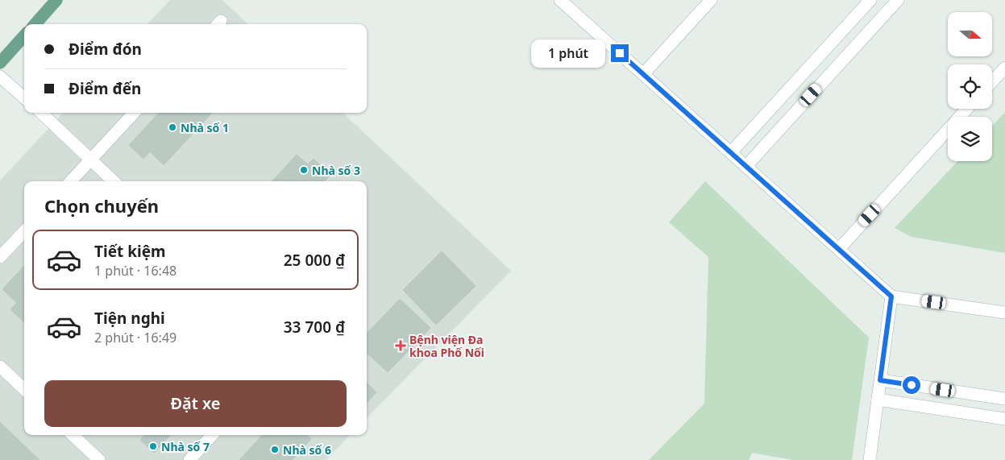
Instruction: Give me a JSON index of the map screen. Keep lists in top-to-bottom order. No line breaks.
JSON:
{"places":{"other":["Nhà số 1","Nhà số 3","Nhà số 7","Nhà số 6"],"health":["Bệnh viện Đa khoa Phố Nối"]},"north":"right","page":{"banner":["Điểm đón","Điểm đến"],"bubble":"1 phút","heading":"Chọn chuyến","list":[{"name":"Tiết kiệm","note":"1 phút · 16:48","value":"25 000 ₫"},{"name":"Tiện nghi","note":"2 phút · 16:49","value":"33 700 ₫"}],"buttons":"Đặt xe"}}
